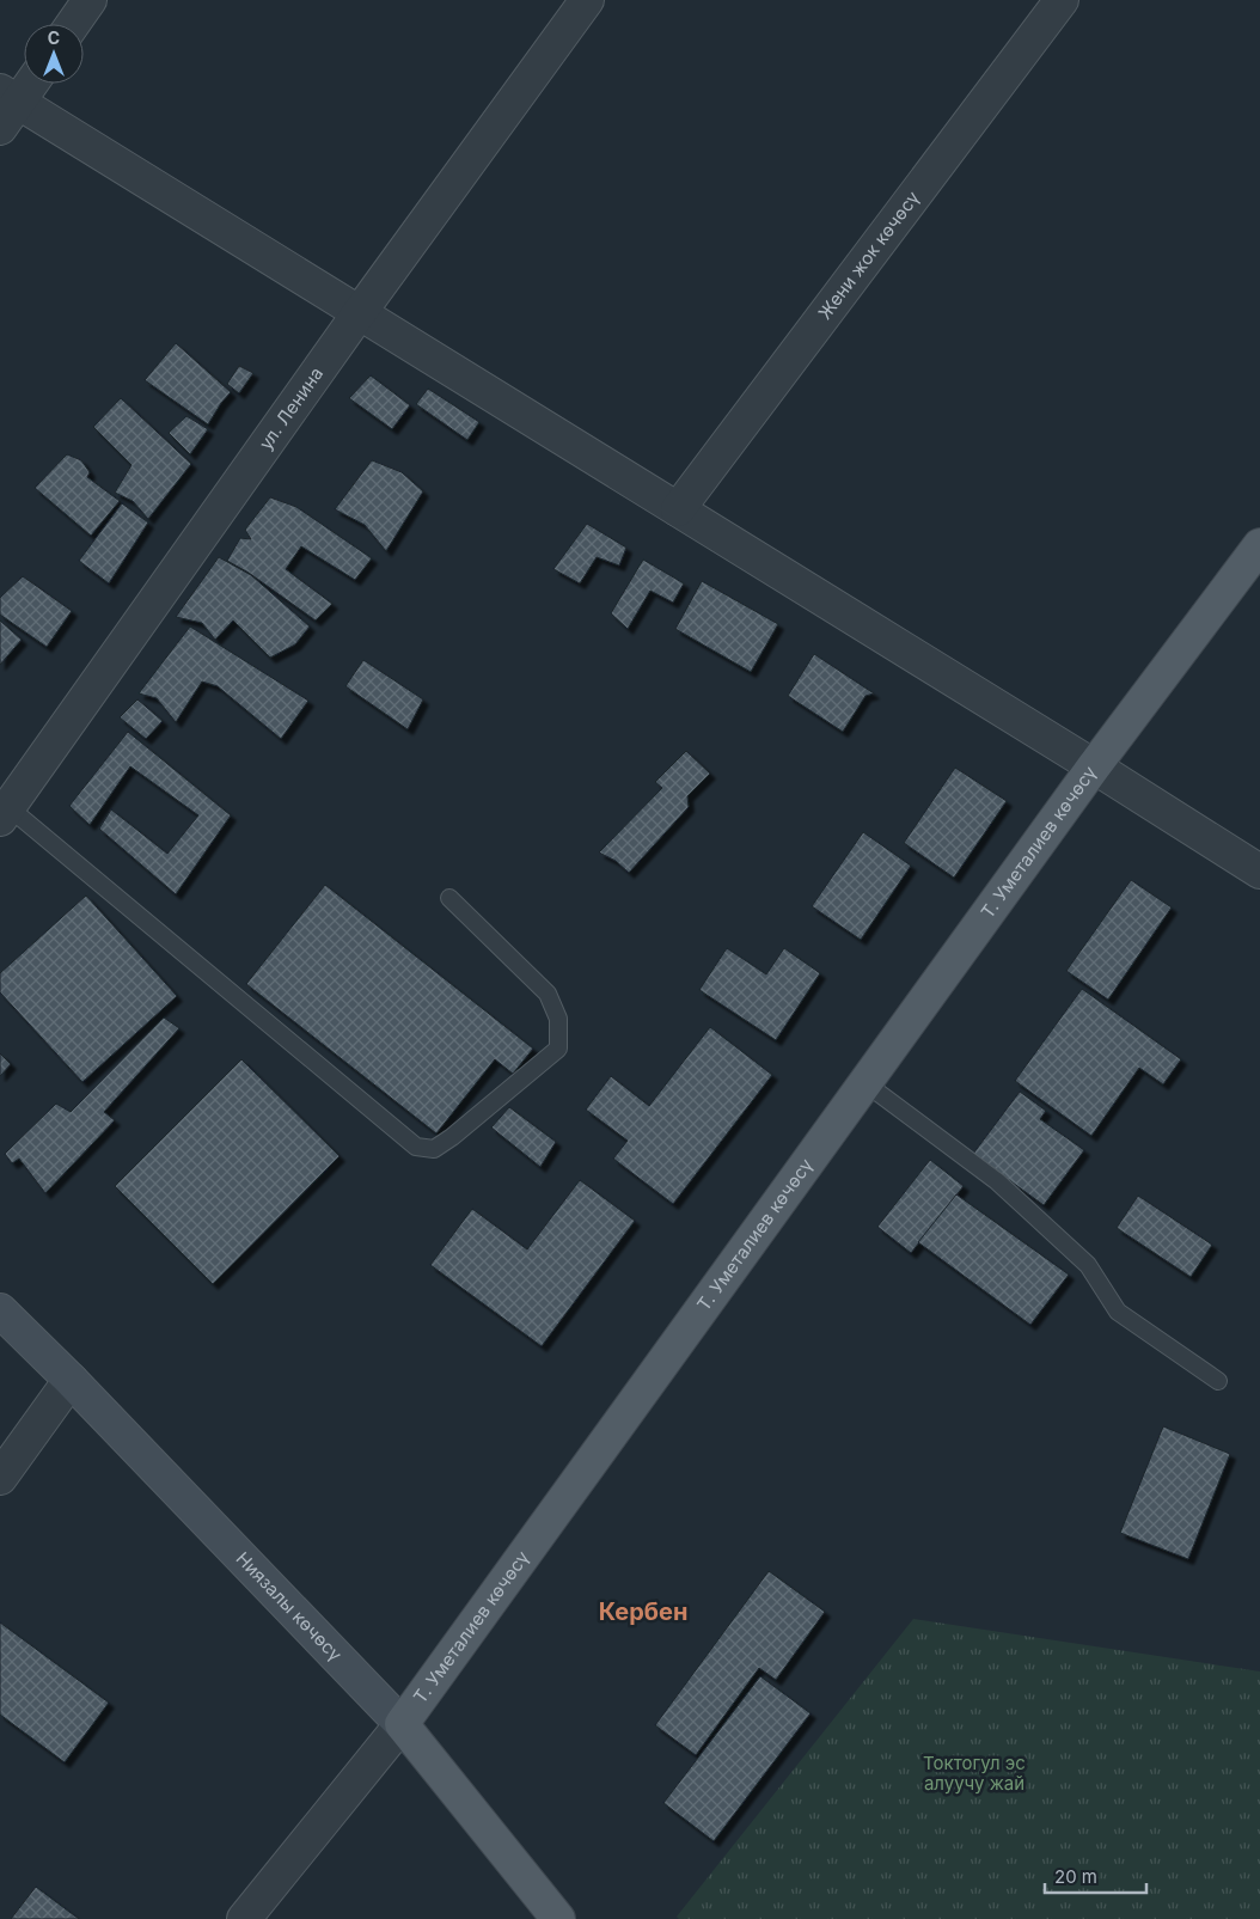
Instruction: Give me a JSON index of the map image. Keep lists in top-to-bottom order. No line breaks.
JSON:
{"streets":{"main road":["Т. Уметалиев көчөсү","Ниязалы көчөсү"],"street":["Жени жок көчөсү","ул. Ленина"]},"crossings":[["Т. Уметалиев көчөсү","Ниязалы көчөсү"]],"districts":["Кербен"],"parks":["Токтогул эс алуучу жай"],"scale_bar":"20 m","north":"top"}
